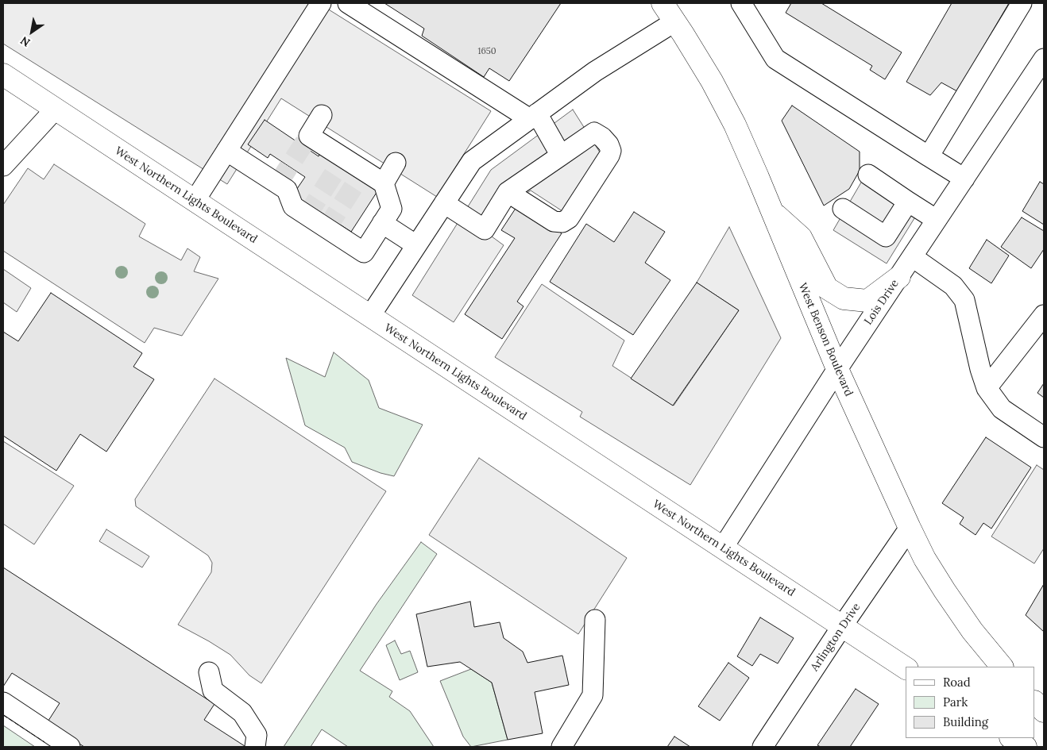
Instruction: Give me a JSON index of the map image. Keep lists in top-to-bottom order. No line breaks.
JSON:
{"streets":{"main road":["West Northern Lights Boulevard","West Benson Boulevard"],"street":["Lois Drive","Arlington Drive"]},"crossings":[["West Northern Lights Boulevard","Lois Drive"],["West Northern Lights Boulevard","Arlington Drive"],["Lois Drive","West Benson Boulevard"],["West Benson Boulevard","Arlington Drive"]],"house_numbers":["1650"],"legend":["Road","Park","Building"],"north":"bottom left"}
